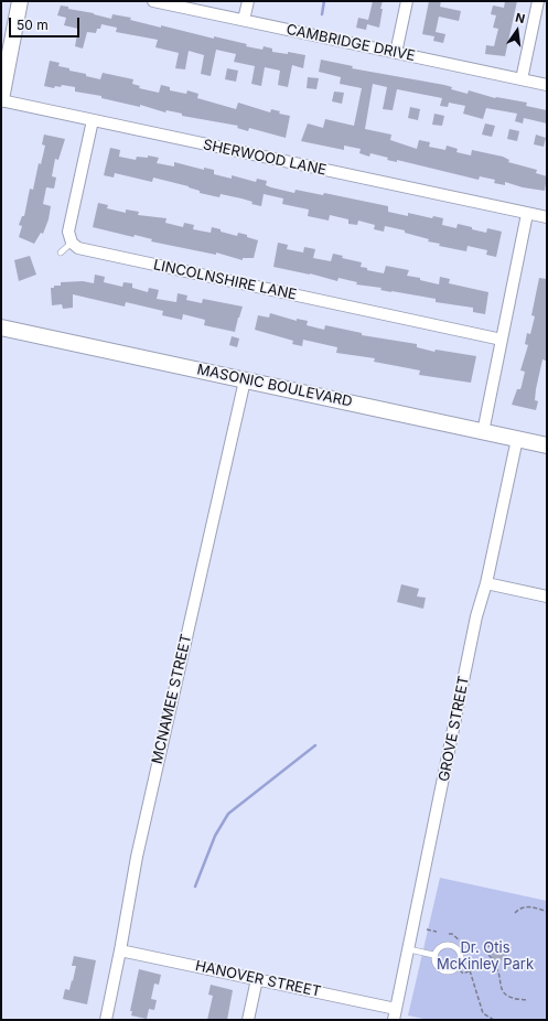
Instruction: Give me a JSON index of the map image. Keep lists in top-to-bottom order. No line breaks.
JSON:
{"streets":{"street":["CAMBRIDGE DRIVE","SHERWOOD LANE","LINCOLNSHIRE LANE","MASONIC BOULEVARD","MCNAMEE STREET","GROVE STREET","HANOVER STREET"]},"crossings":[["MASONIC BOULEVARD","MCNAMEE STREET"],["MASONIC BOULEVARD","GROVE STREET"],["MCNAMEE STREET","HANOVER STREET"],["GROVE STREET","HANOVER STREET"]],"parks":["Dr. Otis McKinley Park"],"scale_bar":"50 m","north":"top"}
